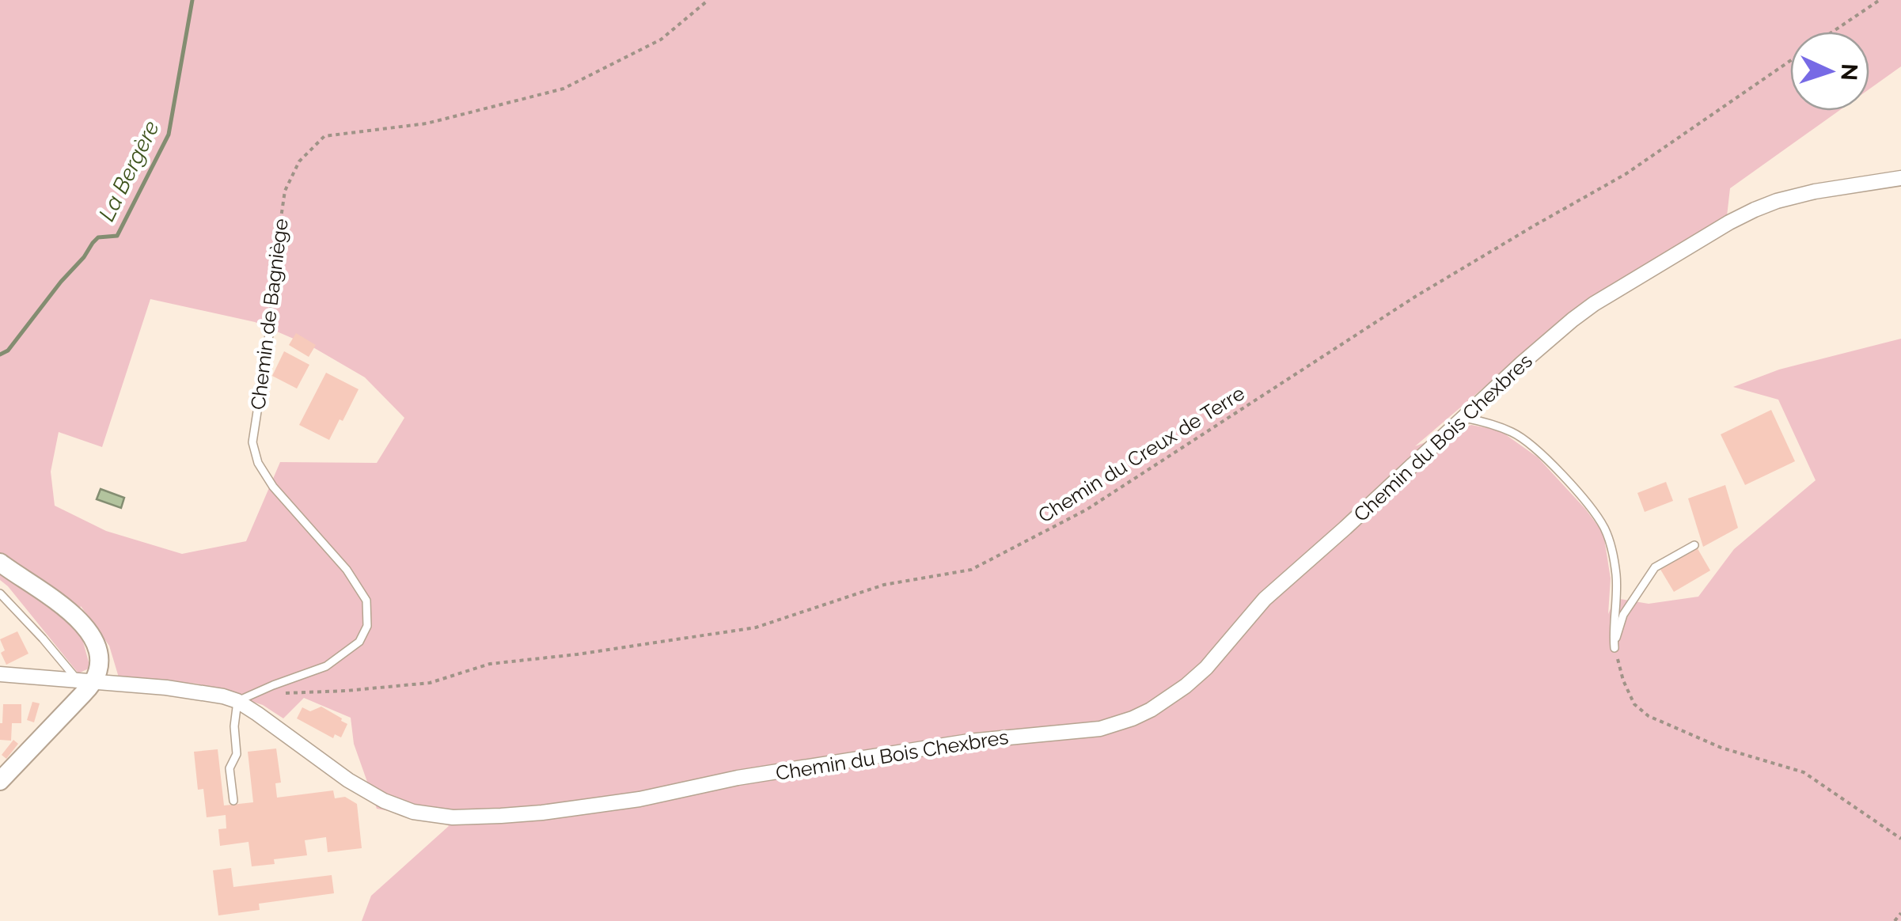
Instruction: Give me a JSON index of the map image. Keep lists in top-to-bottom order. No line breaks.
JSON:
{"streets":{"street":["Chemin du Bois Chexbres"],"lane":["Chemin de Bagniège"],"path":["Chemin du Creux de Terre"]},"crossings":[["Chemin de Bagniège","Chemin du Bois Chexbres"],["Chemin de Bagniège","Chemin du Creux de Terre"]],"water":["La Bergère"],"north":"right"}
